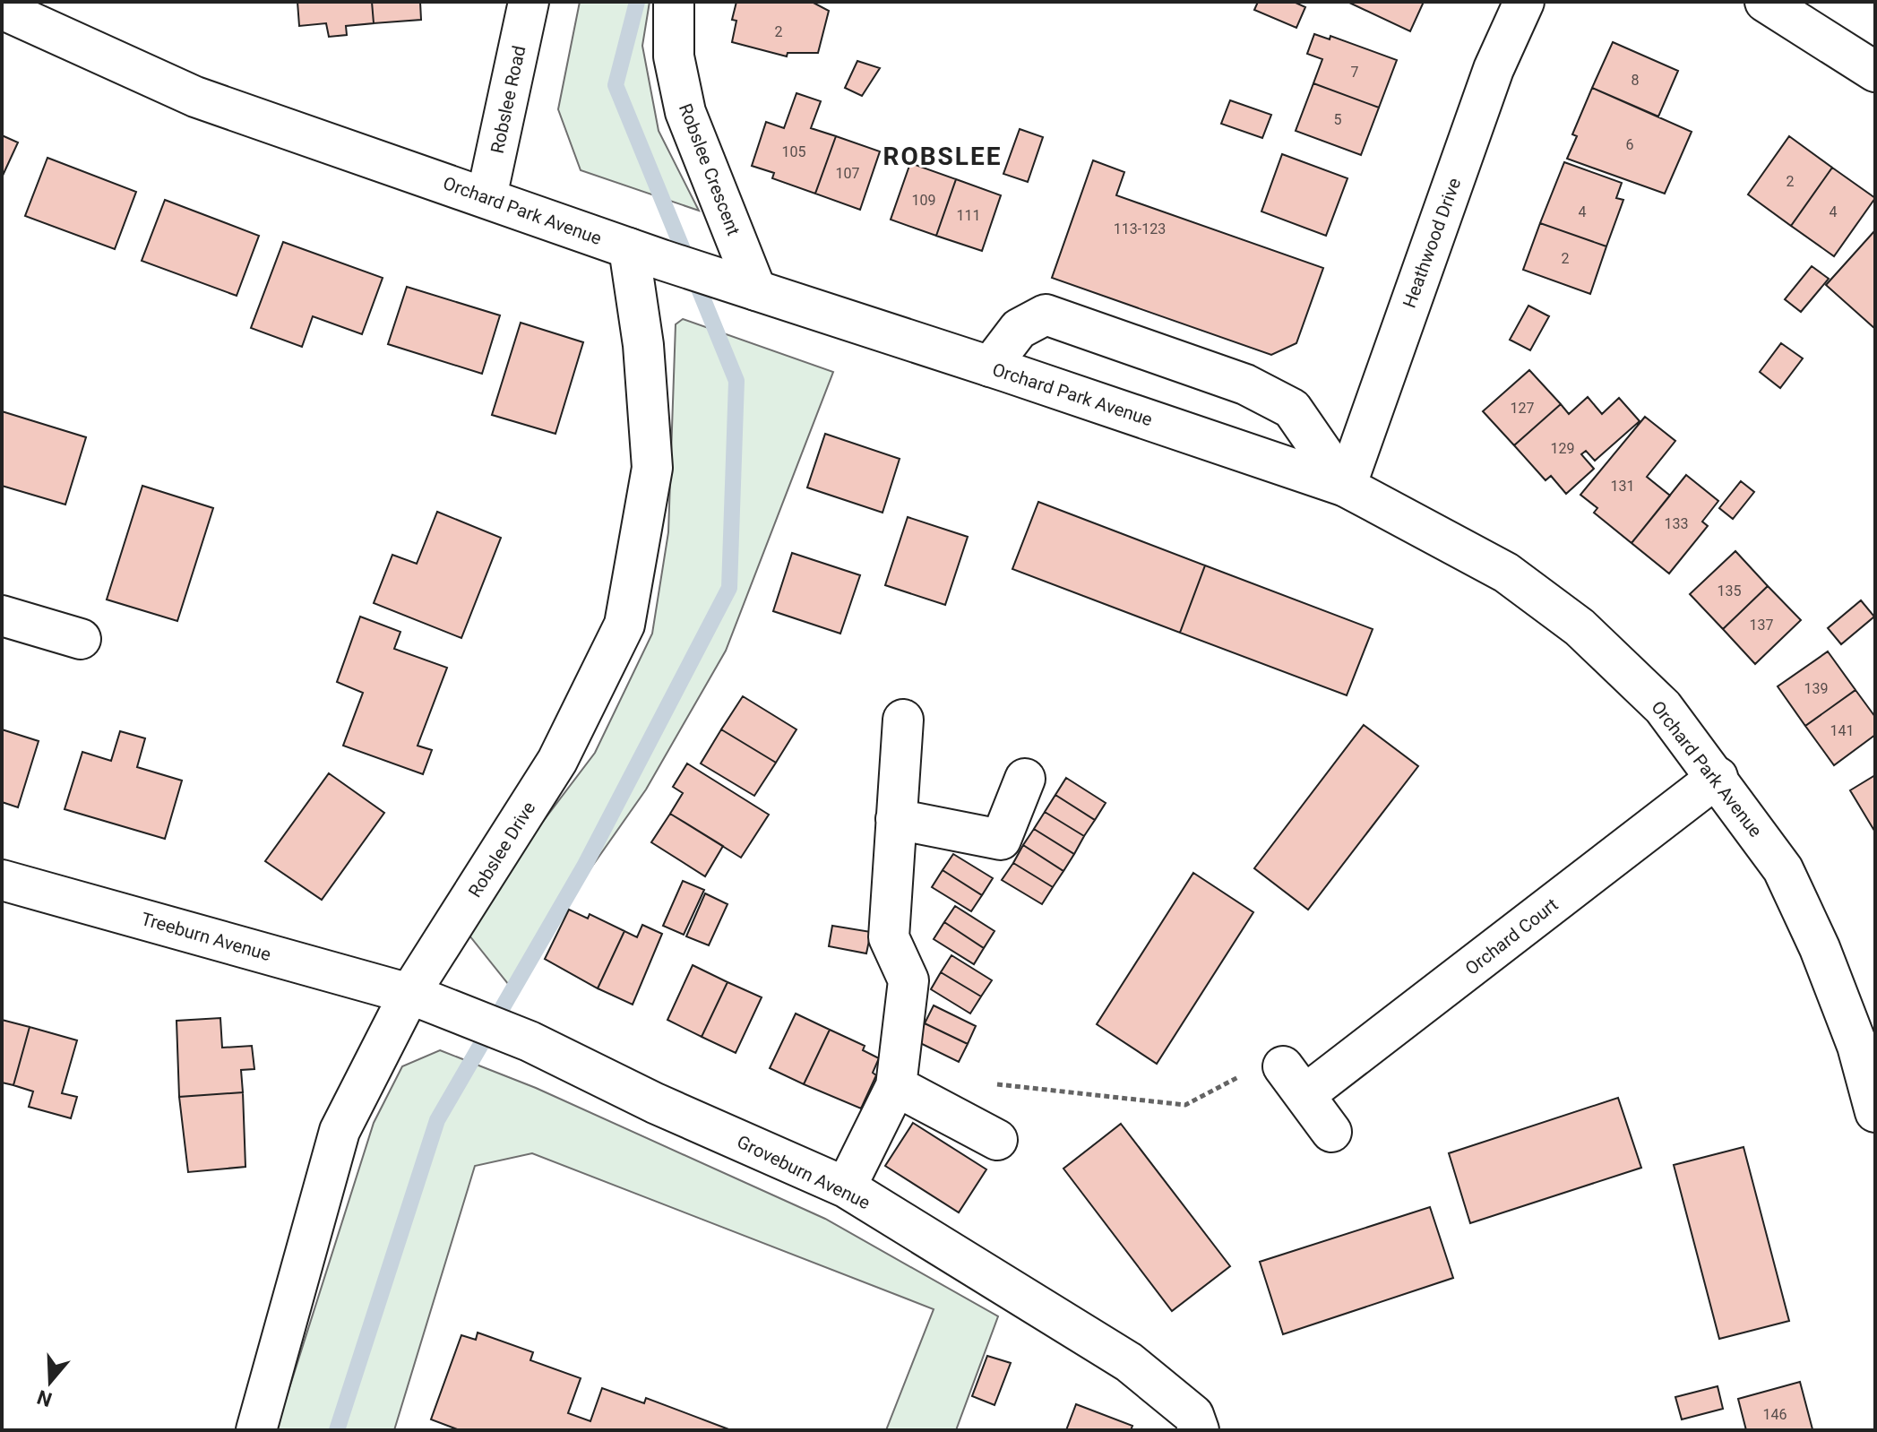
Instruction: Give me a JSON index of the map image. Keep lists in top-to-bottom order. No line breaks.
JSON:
{"streets":{"street":["Robslee Road","Robslee Crescent","Orchard Park Avenue","Heathwood Drive","Robslee Drive","Treeburn Avenue","Orchard Court","Groveburn Avenue"]},"crossings":[["Robslee Road","Orchard Park Avenue"],["Robslee Crescent","Orchard Park Avenue"],["Orchard Park Avenue","Heathwood Drive"],["Orchard Park Avenue","Robslee Drive"],["Orchard Park Avenue","Orchard Court"],["Robslee Drive","Treeburn Avenue"],["Robslee Drive","Groveburn Avenue"],["Treeburn Avenue","Groveburn Avenue"]],"districts":["ROBSLEE"],"house_numbers":["2","7","8","5","6","105","107","2","109","4","4","111","113-123","2","127","129","131","133","135","137","139","141","146"],"north":"bottom"}
